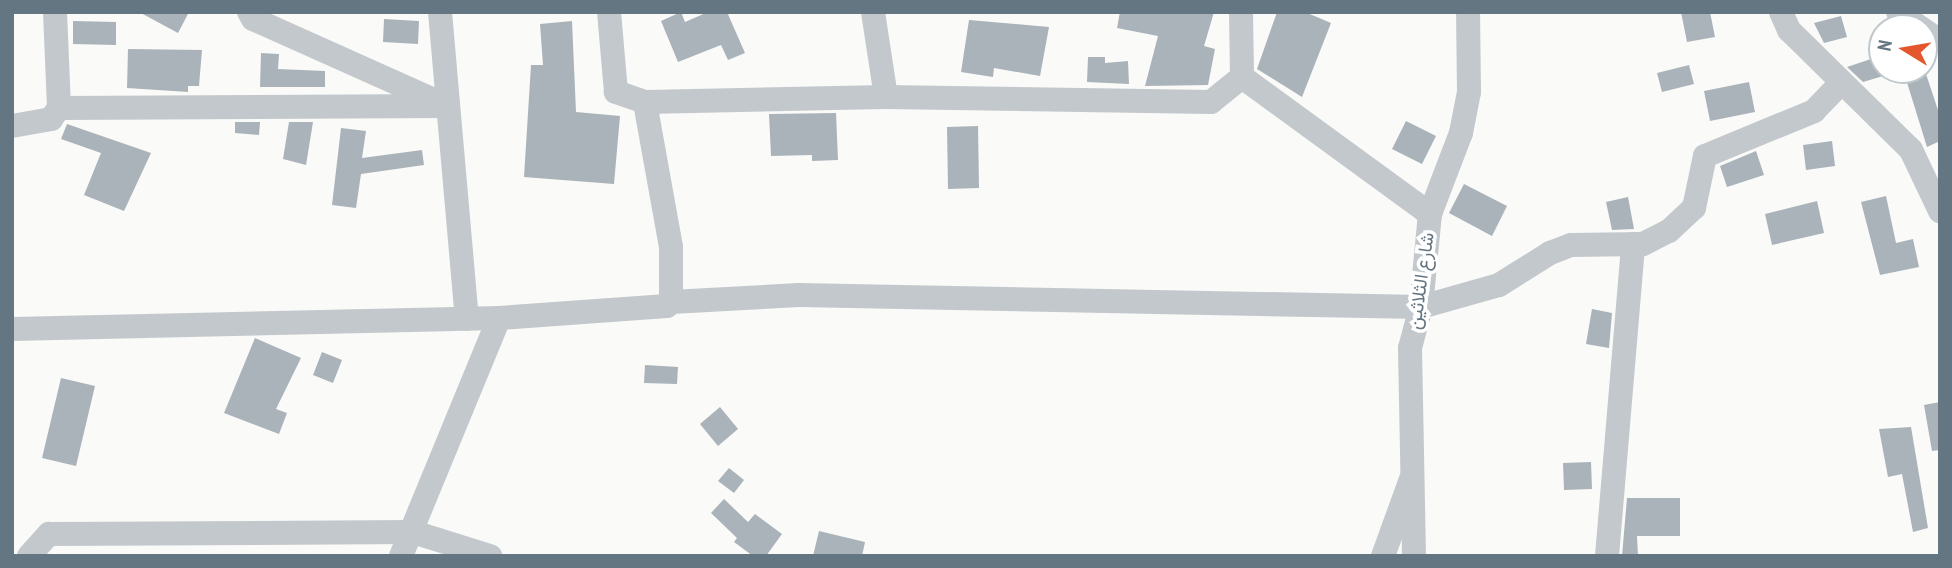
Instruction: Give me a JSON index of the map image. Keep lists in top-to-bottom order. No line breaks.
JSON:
{"streets":{"street":["شارع الثلاثين"]},"north":"left"}
